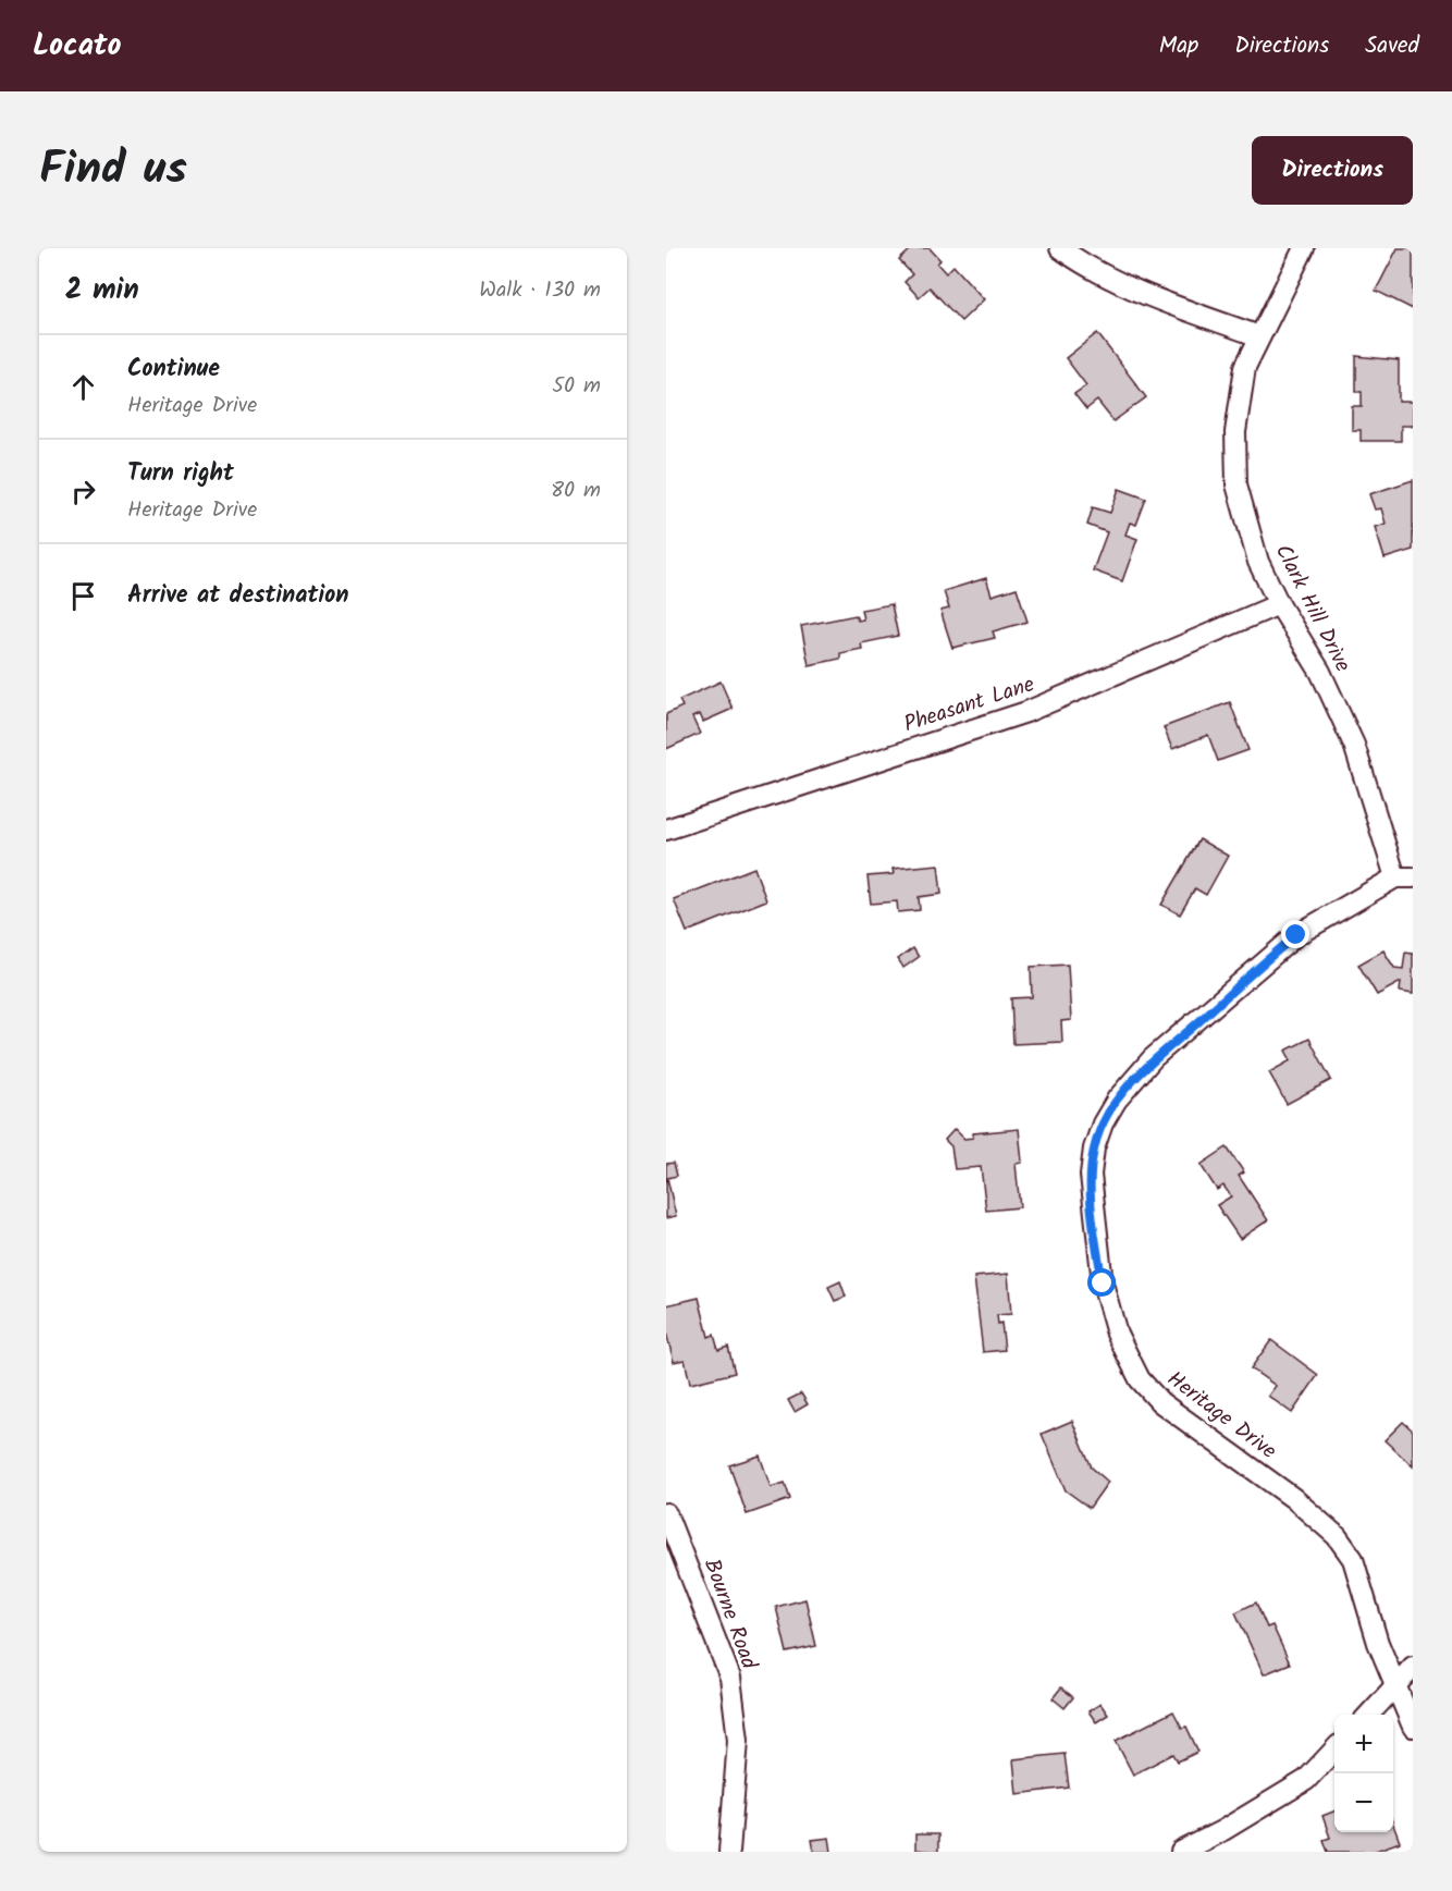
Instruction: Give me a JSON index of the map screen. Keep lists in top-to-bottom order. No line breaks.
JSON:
{"streets":{"street":["Clark Hill Drive","Pheasant Lane","Heritage Drive","Bourne Road"]},"crossings":[["Clark Hill Drive","Pheasant Lane"],["Clark Hill Drive","Heritage Drive"]],"page":{"header":"Locato","nav":["Map","Directions","Saved"],"title":"Find us","buttons":"Directions","heading":["2 min","Walk · 130 m"],"list":[["Continue","Heritage Drive","50 m"],["Turn right","Heritage Drive","80 m"],"Arrive at destination"],"map_buttons":["+","−"]}}
